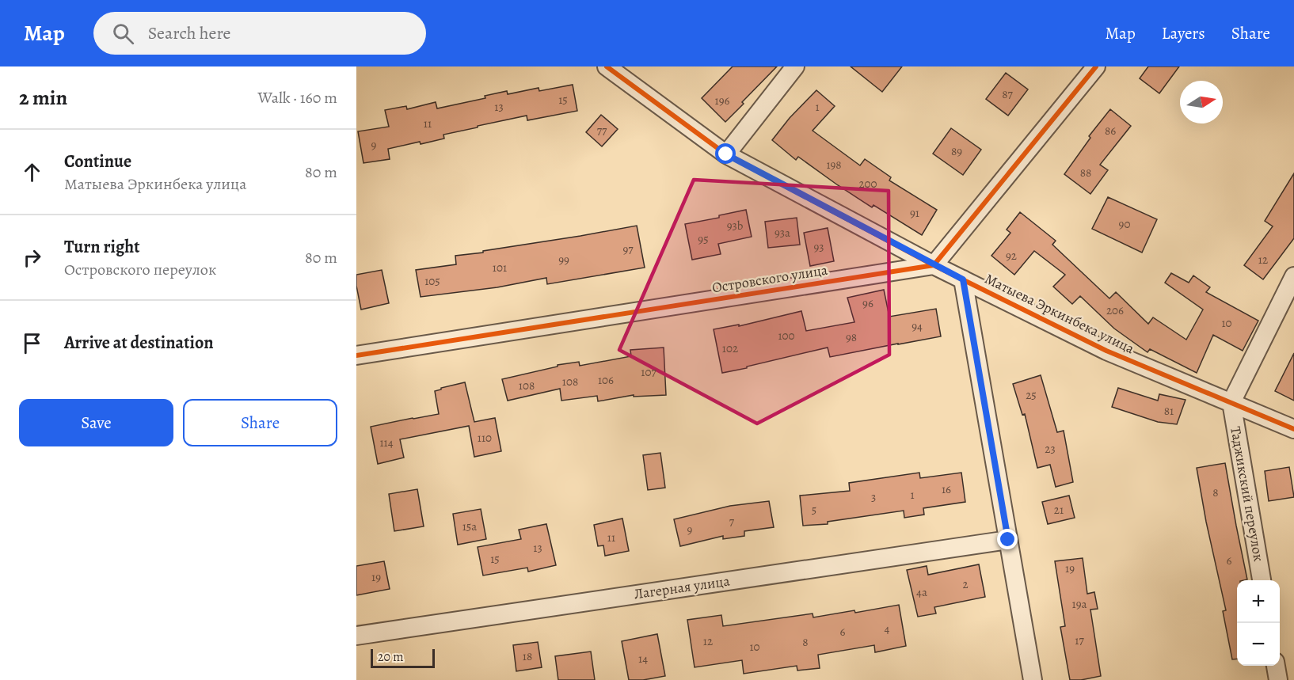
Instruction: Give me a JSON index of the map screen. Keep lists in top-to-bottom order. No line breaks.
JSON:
{"streets":{"street":["Островского улица","Матыева Эркинбека улица","Таджикский переулок","Лагерная улица"]},"crossings":[["Островского улица","Матыева Эркинбека улица"],["Матыева Эркинбека улица","Таджикский переулок"]],"house_numbers":["87","15","196","13","1","11","77","86","9","89","198","88","200","91","90","93b","93a","95","93","97","92","99","12","101","105","96","206","10","94","100","98","102","107","106","108","108","25","81","110","114","23","16","8","1","3","5","21","7","15a","9","11","13","15","6","19","19","2","4a","19a","4","6","17","12","8","10","18","14"],"scale_bar":"20 m","north":"right","page":{"header":"Map","search":"Search here","nav":["Map","Layers","Share"],"heading":["2 min","Walk · 160 m"],"list":[["Continue","Матыева Эркинбека улица","80 m"],["Turn right","Островского переулок","80 m"],"Arrive at destination"],"buttons":["Save","Share"],"map_buttons":["+","−"],"scale":"20 m"}}
